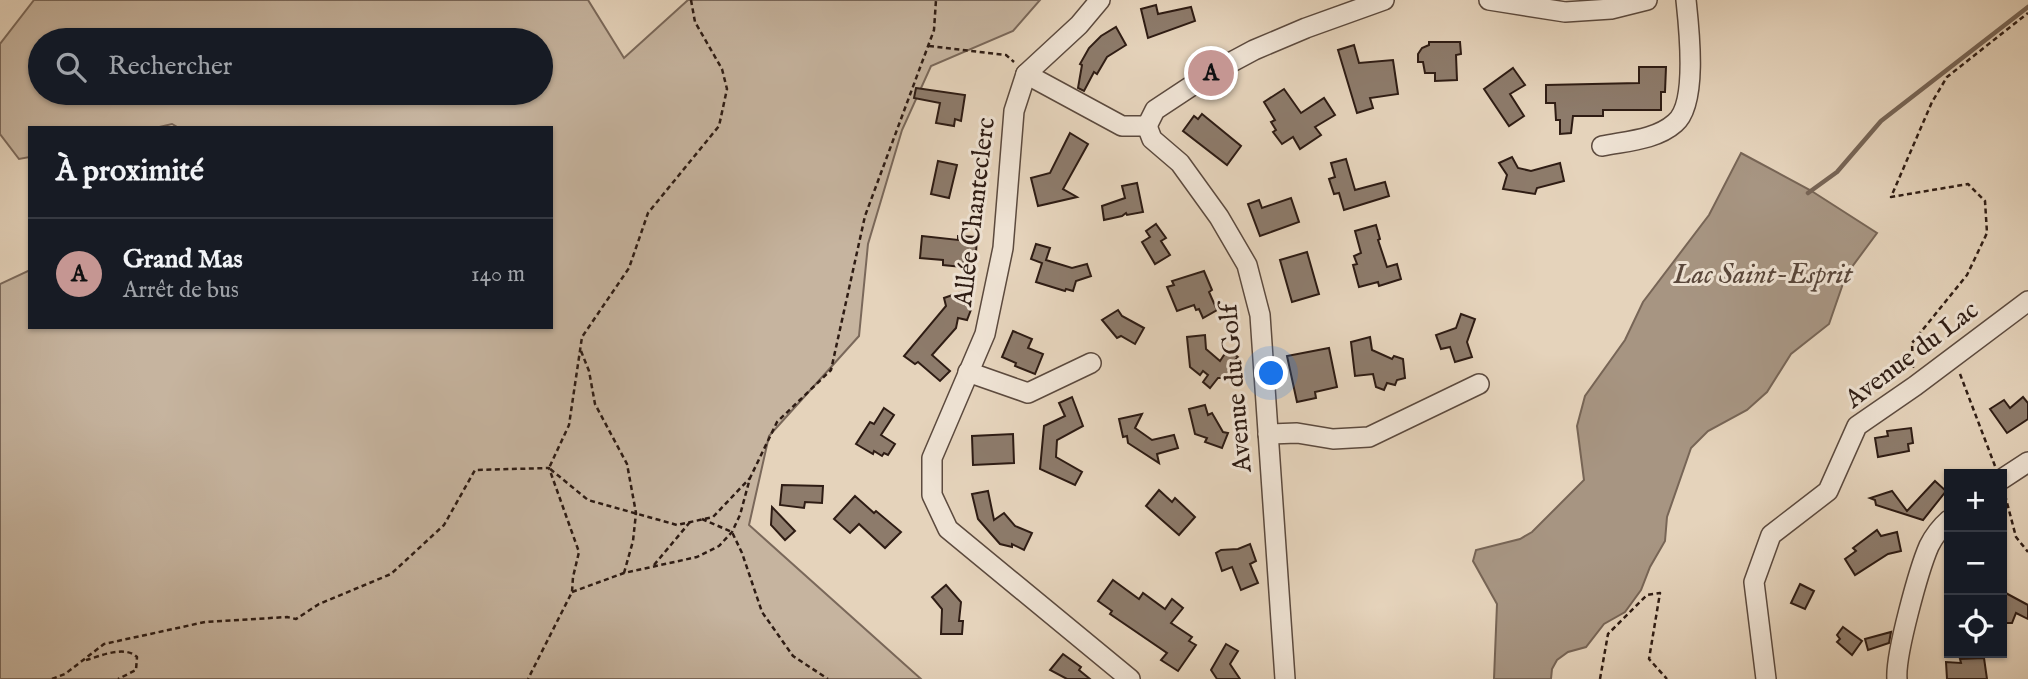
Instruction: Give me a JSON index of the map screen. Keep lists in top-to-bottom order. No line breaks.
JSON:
{"streets":{"street":["Allée Chanteclerc","Avenue du Lac","Avenue du Golf"]},"water":["Lac Saint-Esprit"],"page":{"search":"Rechercher","pins":"A","heading":"À proximité","list":[{"mark":"A","name":"Grand Mas","note":"Arrêt de bus","value":"140 m"}],"map_buttons":["+","−"]}}
